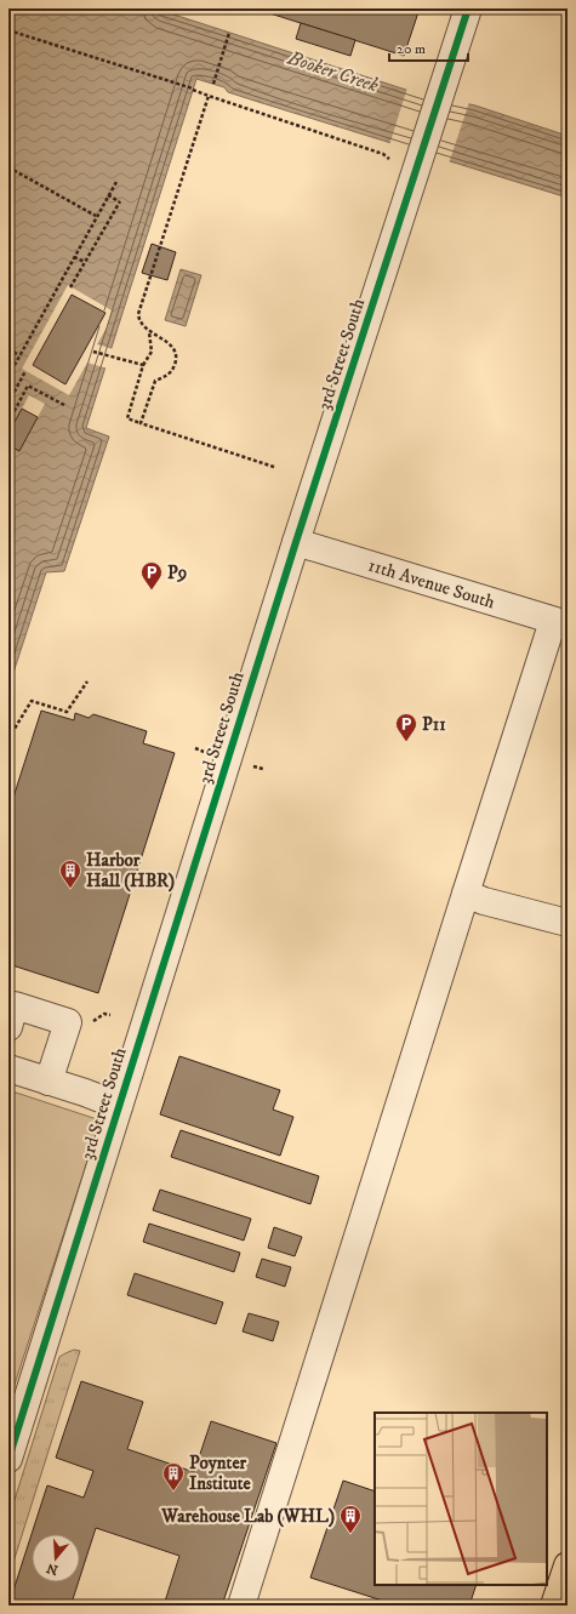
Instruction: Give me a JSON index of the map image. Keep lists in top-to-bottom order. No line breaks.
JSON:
{"streets":{"street":["3rd Street South","11th Avenue South"]},"crossings":[["3rd Street South","11th Avenue South"]],"water":["Booker Creek"],"places":{"parking":["P9","P11"],"building":["Harbor Hall (HBR)","Poynter Institute","Warehouse Lab (WHL)"]},"scale_bar":"20 m","north":"bottom"}
